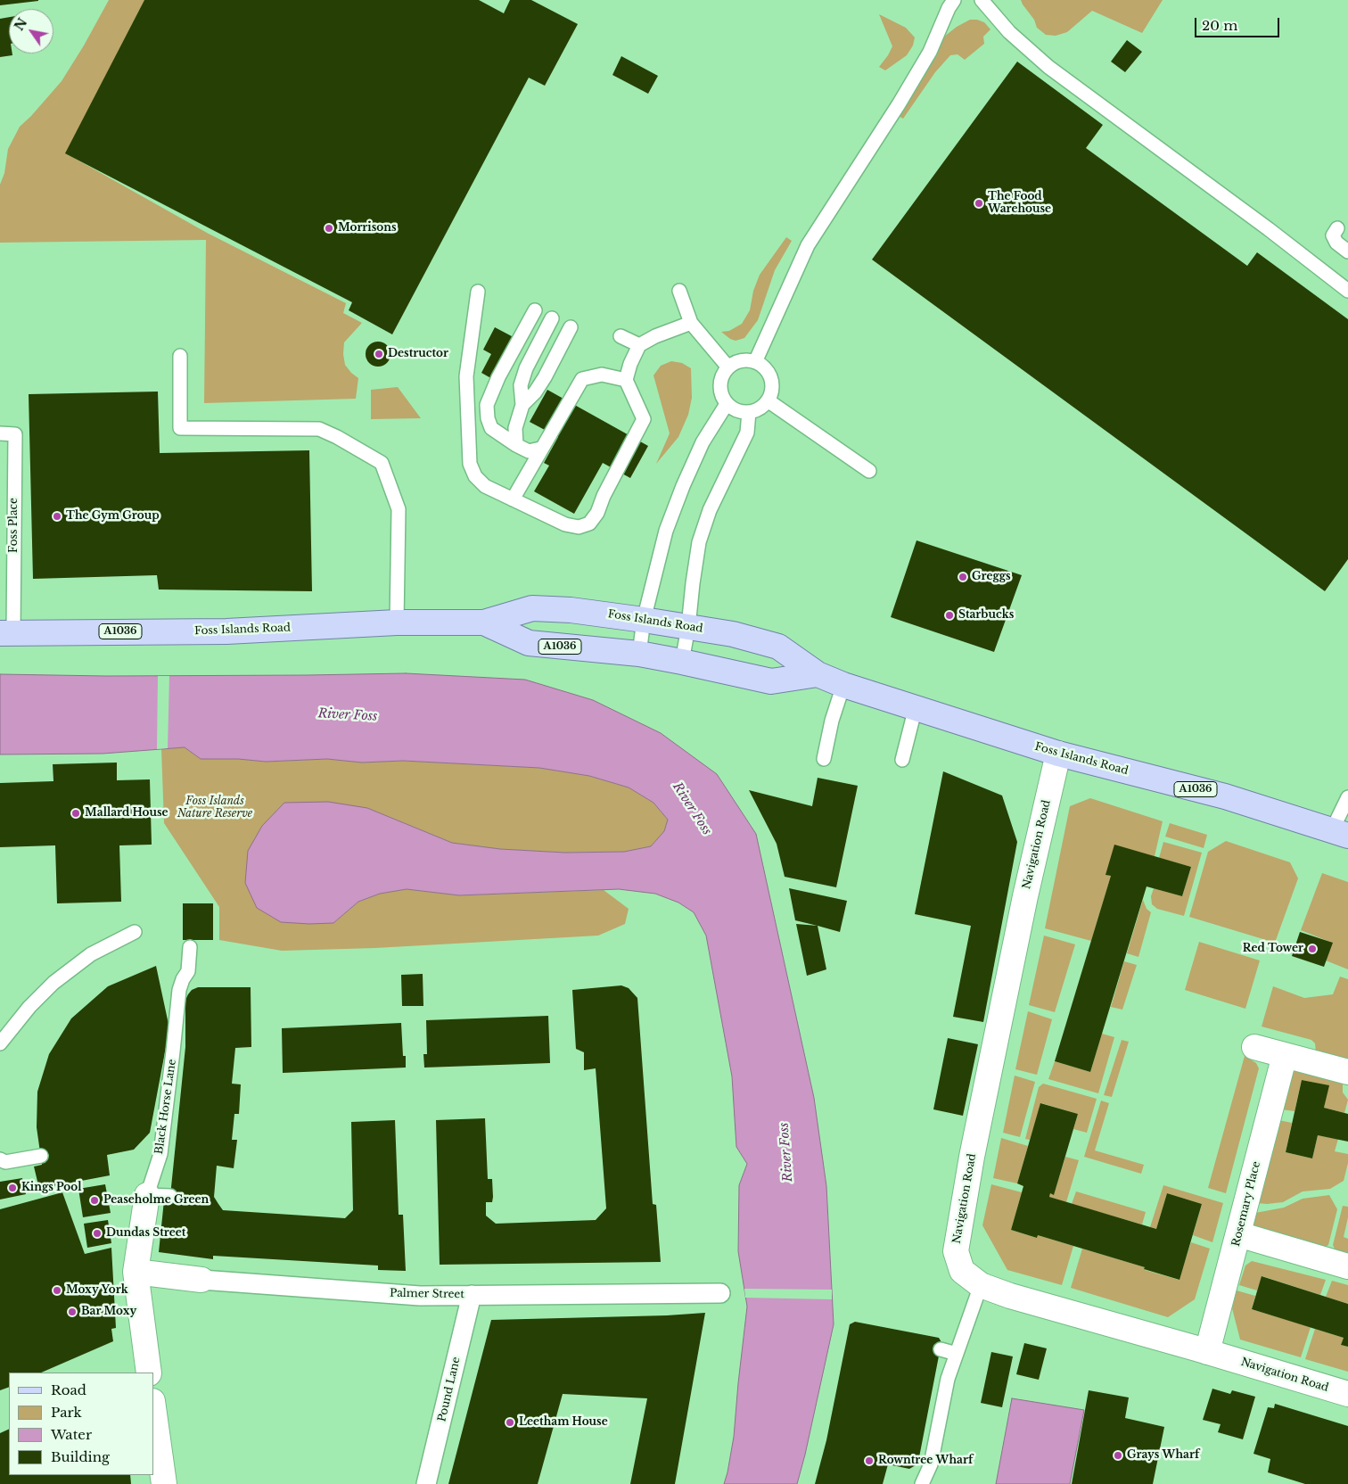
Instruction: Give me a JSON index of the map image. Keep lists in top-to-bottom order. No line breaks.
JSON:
{"streets":{"main road":["Foss Islands Road","A1036"],"street":["Navigation Road","Black Horse Lane","Rosemary Place","Palmer Street","Pound Lane"],"lane":["Foss Place"]},"crossings":[["Foss Place","Foss Islands Road"],["Foss Islands Road","Navigation Road"],["Navigation Road","Rosemary Place"],["Black Horse Lane","Palmer Street"],["Palmer Street","Pound Lane"]],"water":["River Foss"],"parks":["Foss Islands Nature Reserve"],"places":["The Food Warehouse","Morrisons","Destructor","The Gym Group","Greggs","Starbucks","Mallard House","Red Tower","Kings Pool","Peaseholme Green","Dundas Street","Moxy York","Bar Moxy","Leetham House","Grays Wharf","Rowntree Wharf"],"legend":["Road","Park","Water","Building"],"scale_bar":"20 m","north":"top left"}
